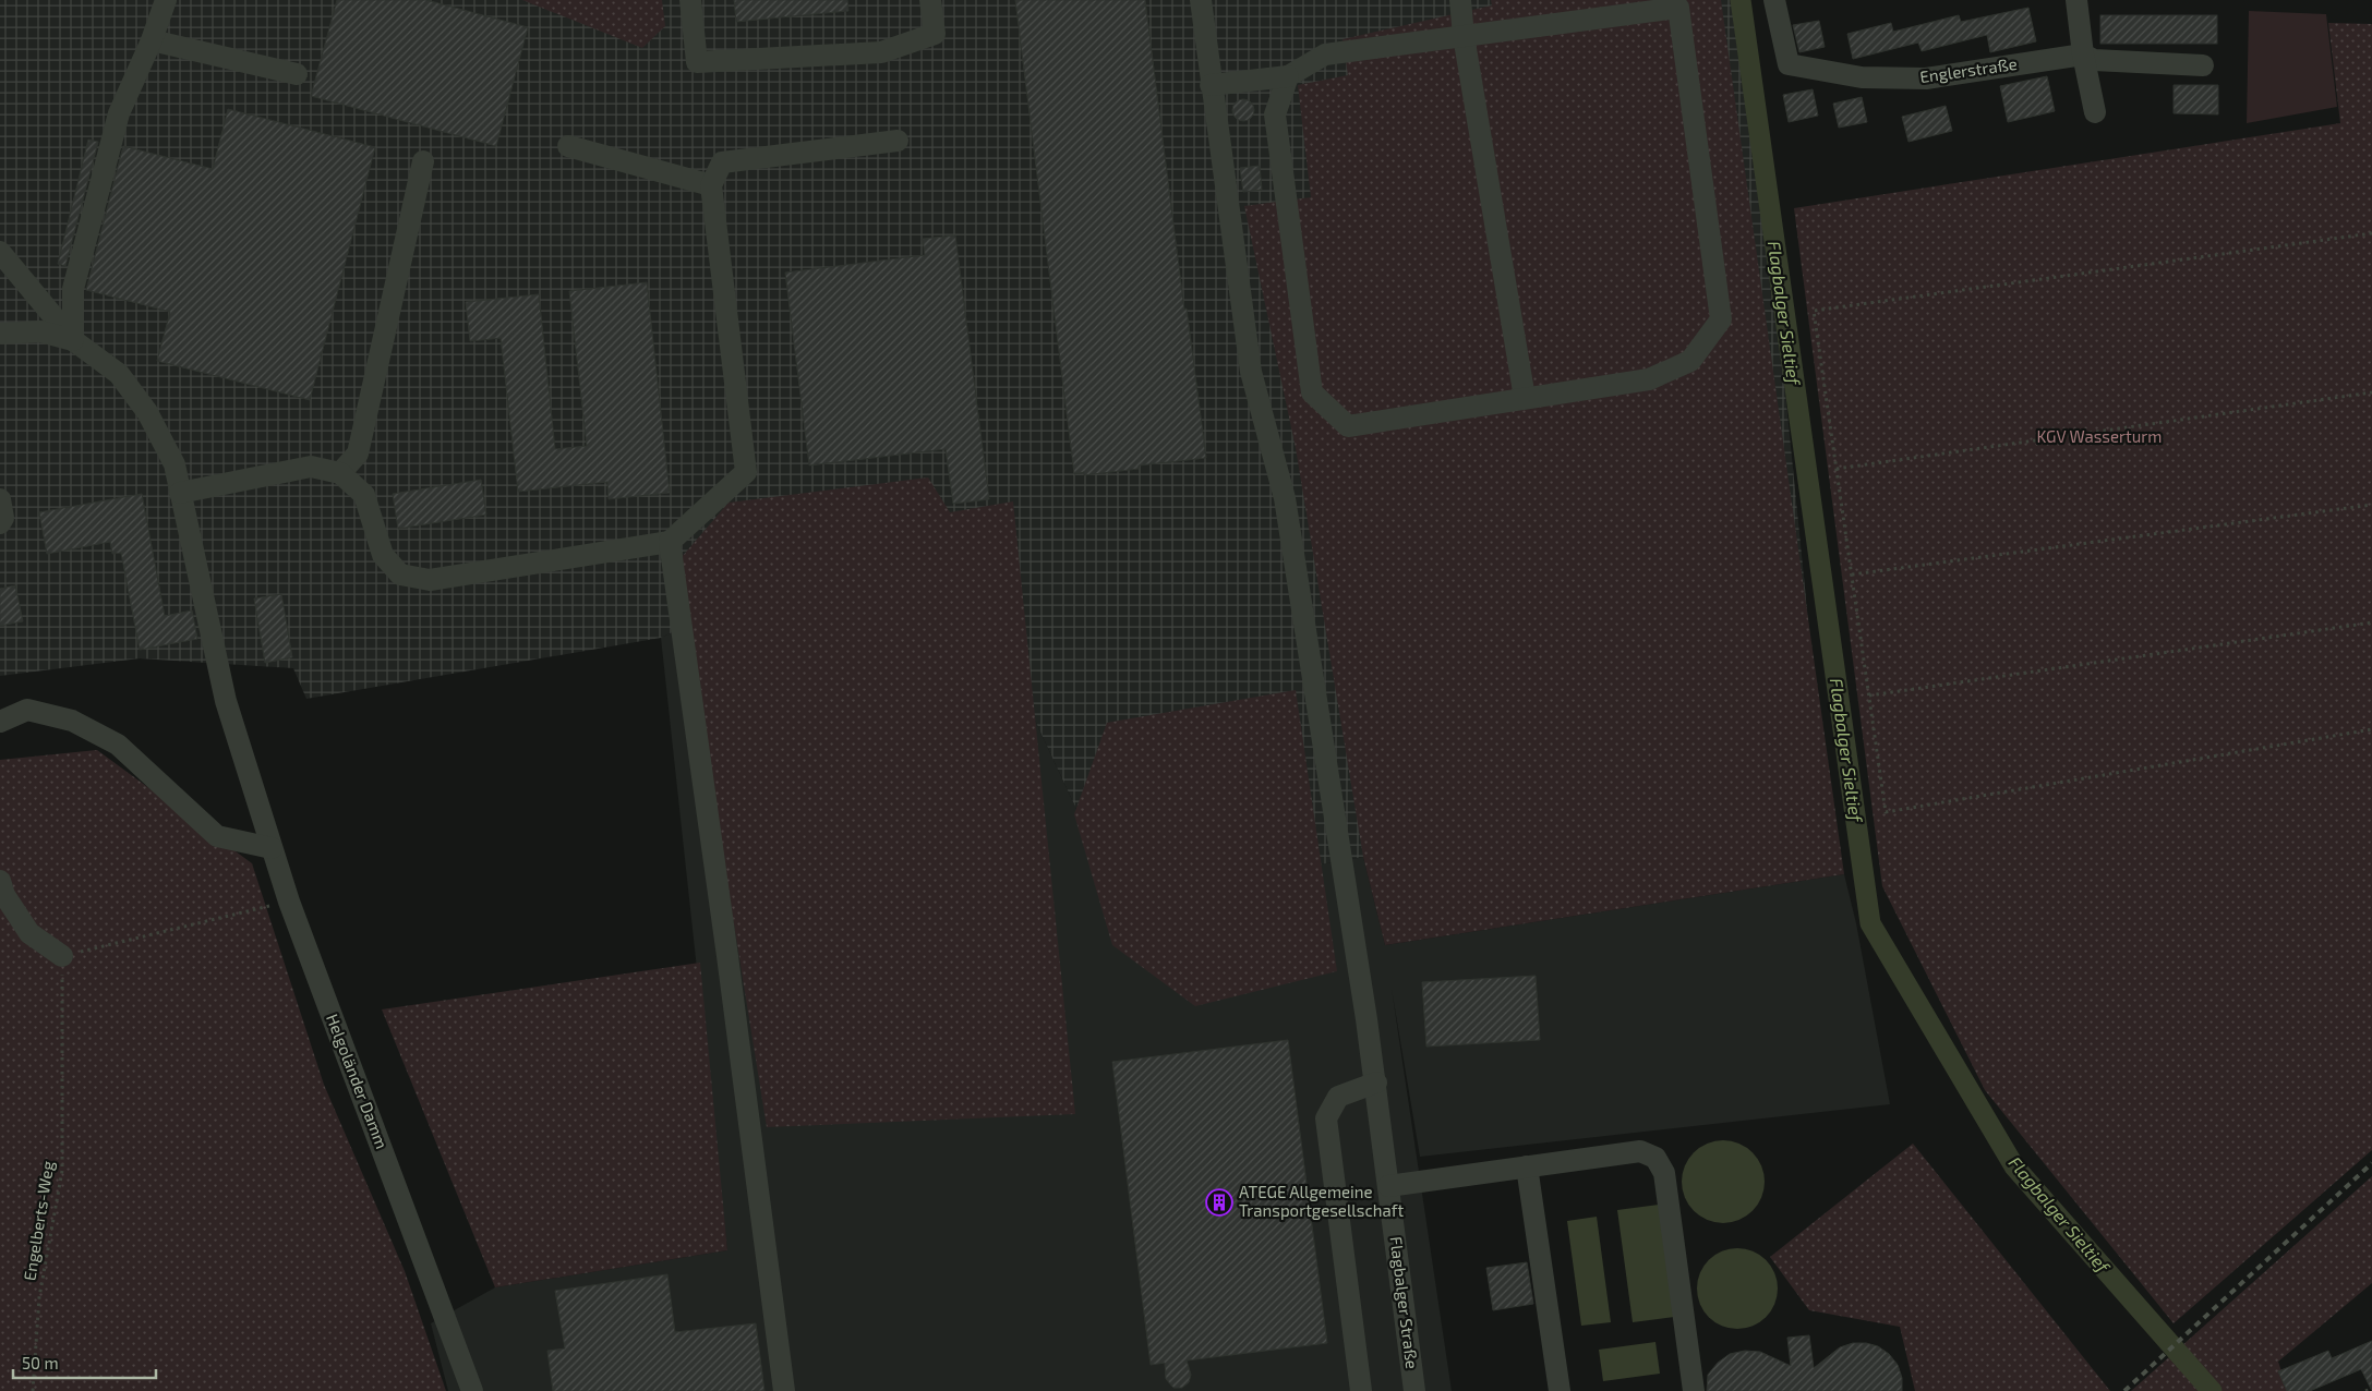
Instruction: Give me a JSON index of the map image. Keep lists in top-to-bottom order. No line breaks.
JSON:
{"streets":{"street":["Englerstraße","Helgoländer Damm","Flagbalger Straße"],"path":["Engelberts-Weg"]},"water":["Flagbalger Sieltief"],"parks":["KGV Wasserturm"],"places":{"building":["ATEGE Allgemeine Transportgesellschaft"]},"scale_bar":"50 m"}
